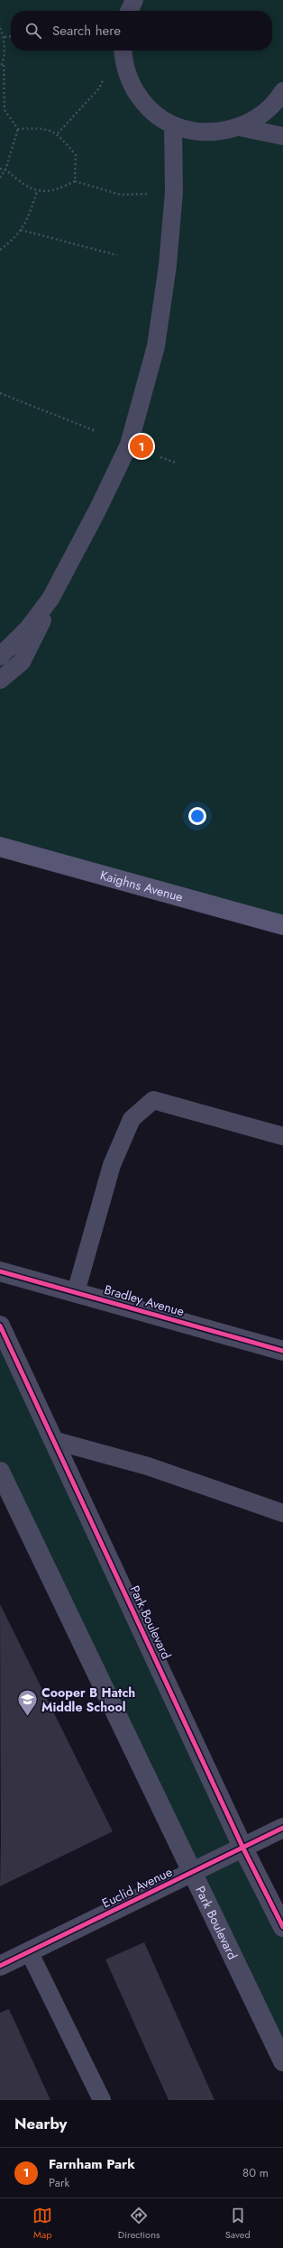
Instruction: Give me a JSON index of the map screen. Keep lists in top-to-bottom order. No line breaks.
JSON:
{"streets":{"main road":["Kaighns Avenue"],"street":["Bradley Avenue","Park Boulevard","Euclid Avenue"]},"crossings":[["Park Boulevard","Euclid Avenue"]],"places":{"school or university":["Cooper B Hatch Middle School"]},"page":{"search":"Search here","pins":"1","heading":"Nearby","list":[{"mark":"1","name":"Farnham Park","note":"Park","value":"80 m"}],"nav":["Map","Directions","Saved"]}}
